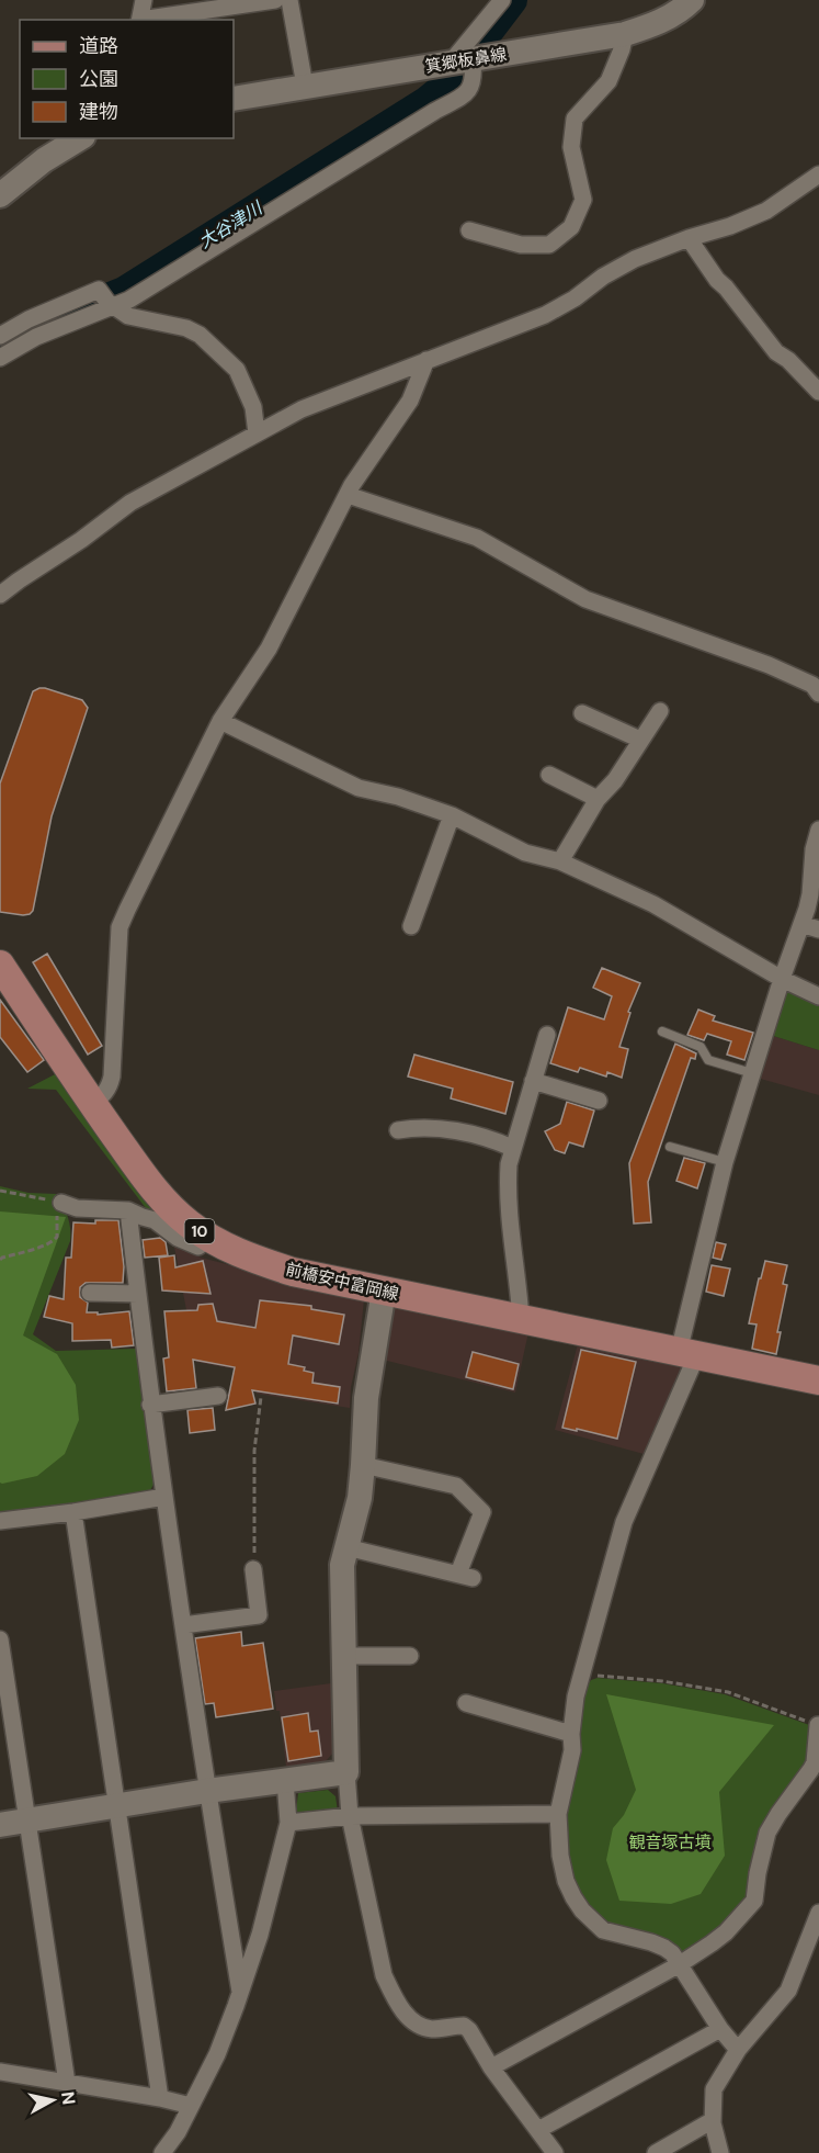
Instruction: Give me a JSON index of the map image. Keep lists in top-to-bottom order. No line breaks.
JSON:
{"streets":{"main road":["10","前橋安中富岡線"],"street":["箕郷板鼻線"]},"water":["大谷津川"],"parks":["観音塚古墳"],"legend":["道路","公園","建物"],"north":"right"}
